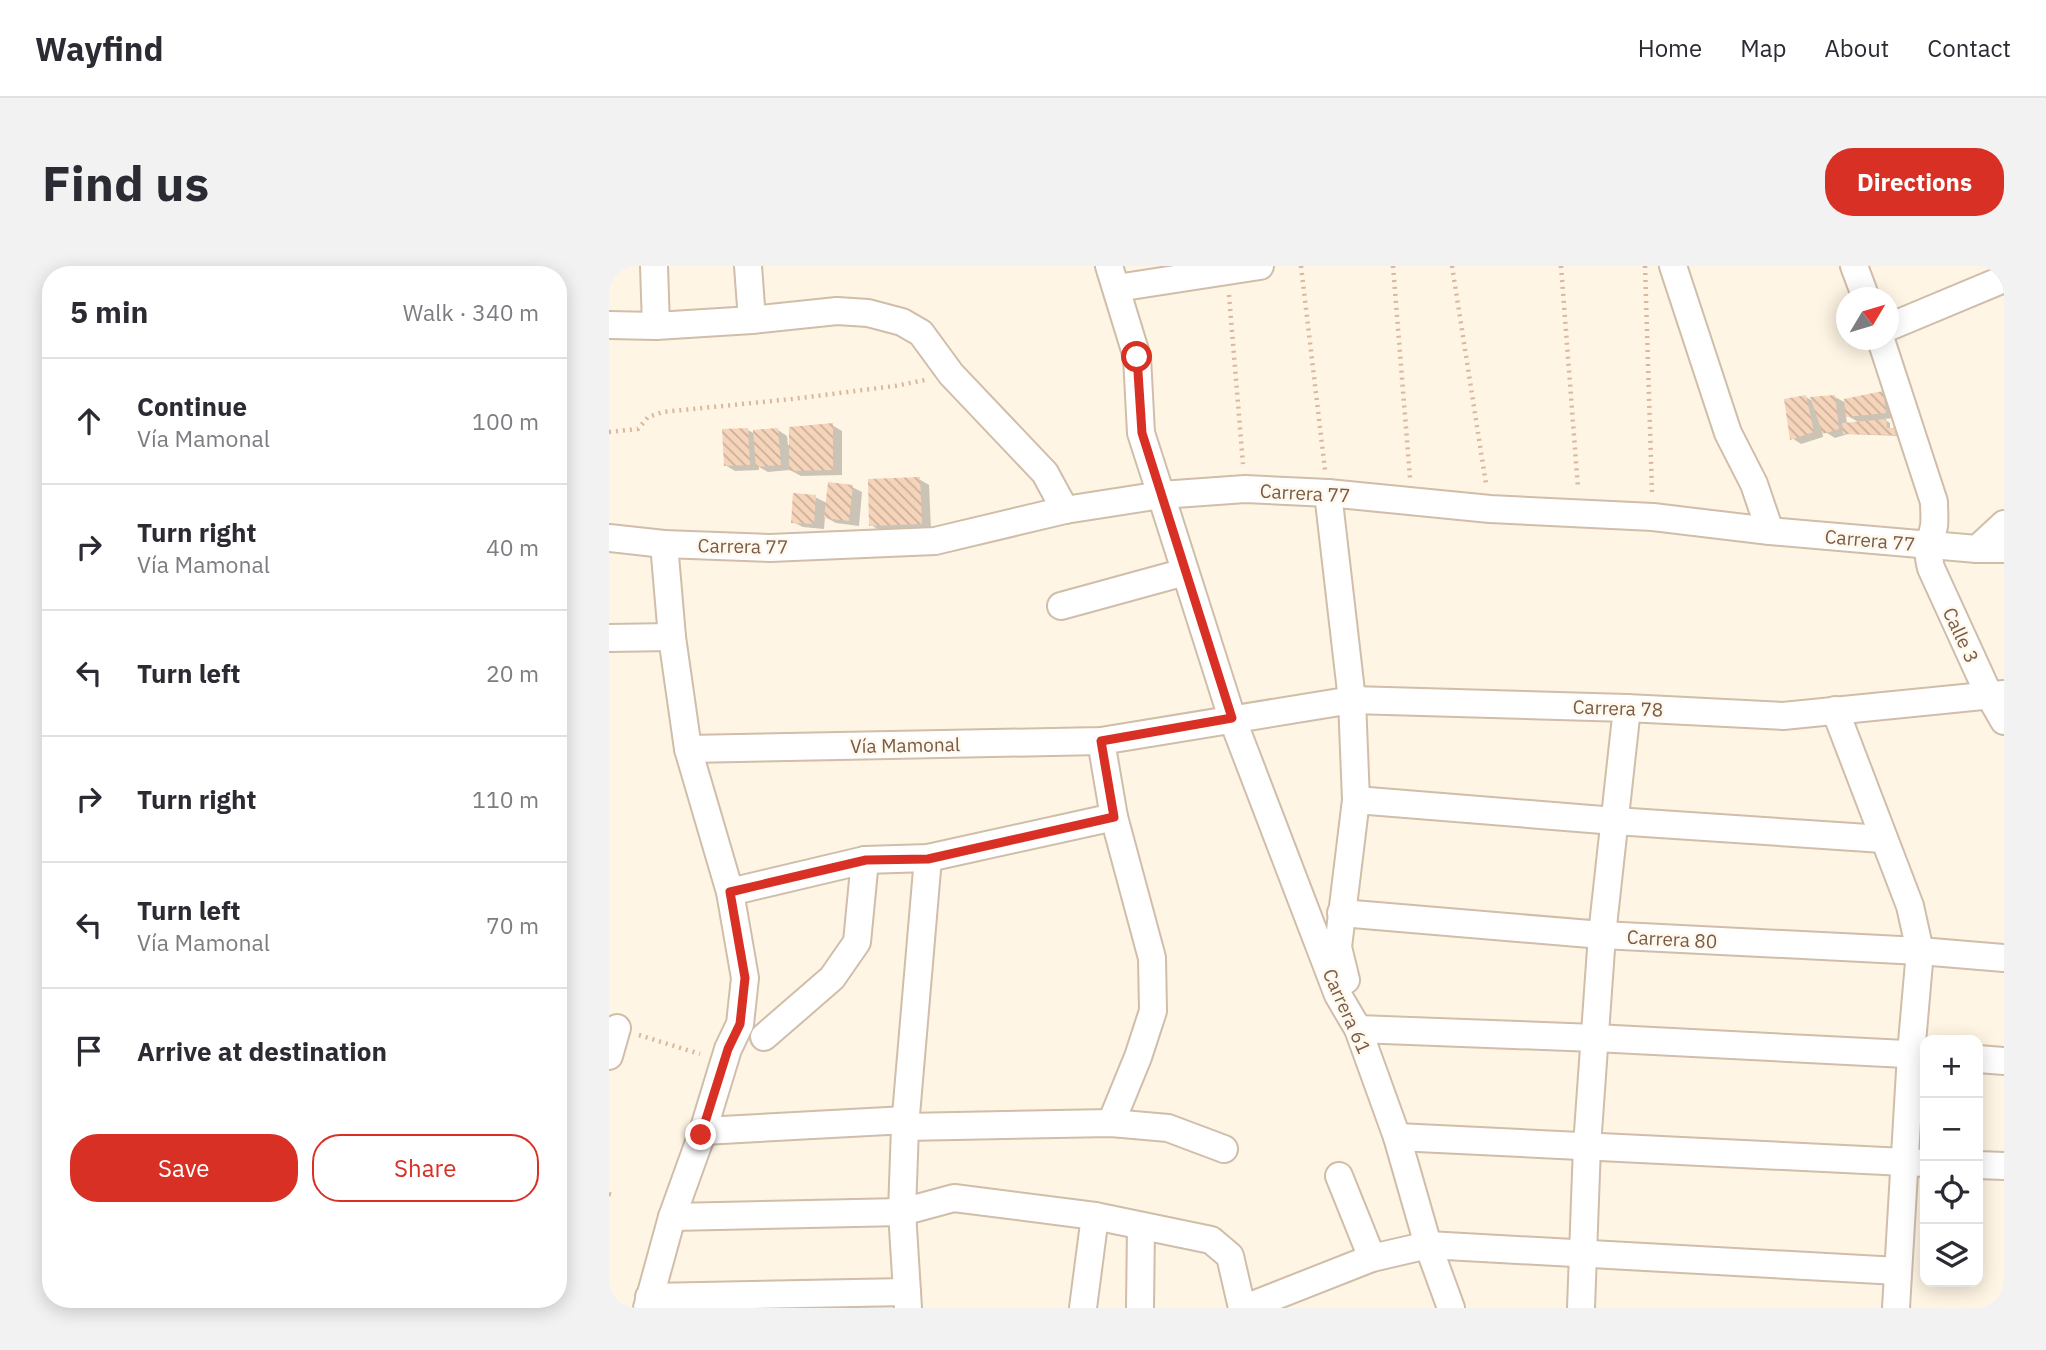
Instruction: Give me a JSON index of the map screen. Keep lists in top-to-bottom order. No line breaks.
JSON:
{"streets":{"street":["Carrera 77","Calle 3","Carrera 78","Vía Mamonal","Carrera 80","Carrera 61"]},"crossings":[["Carrera 77","Calle 3"],["Calle 3","Carrera 78"],["Carrera 78","Vía Mamonal"],["Carrera 78","Carrera 61"],["Vía Mamonal","Carrera 61"]],"north":"top right","page":{"header":"Wayfind","nav":["Home","Map","About","Contact"],"buttons":["Directions",["Save","Share"]],"title":"Find us","heading":["5 min","Walk · 340 m"],"list":[["Continue","Vía Mamonal","100 m"],["Turn right","Vía Mamonal","40 m"],["Turn left","20 m"],["Turn right","110 m"],["Turn left","Vía Mamonal","70 m"],"Arrive at destination"],"map_buttons":["+","−"]}}
